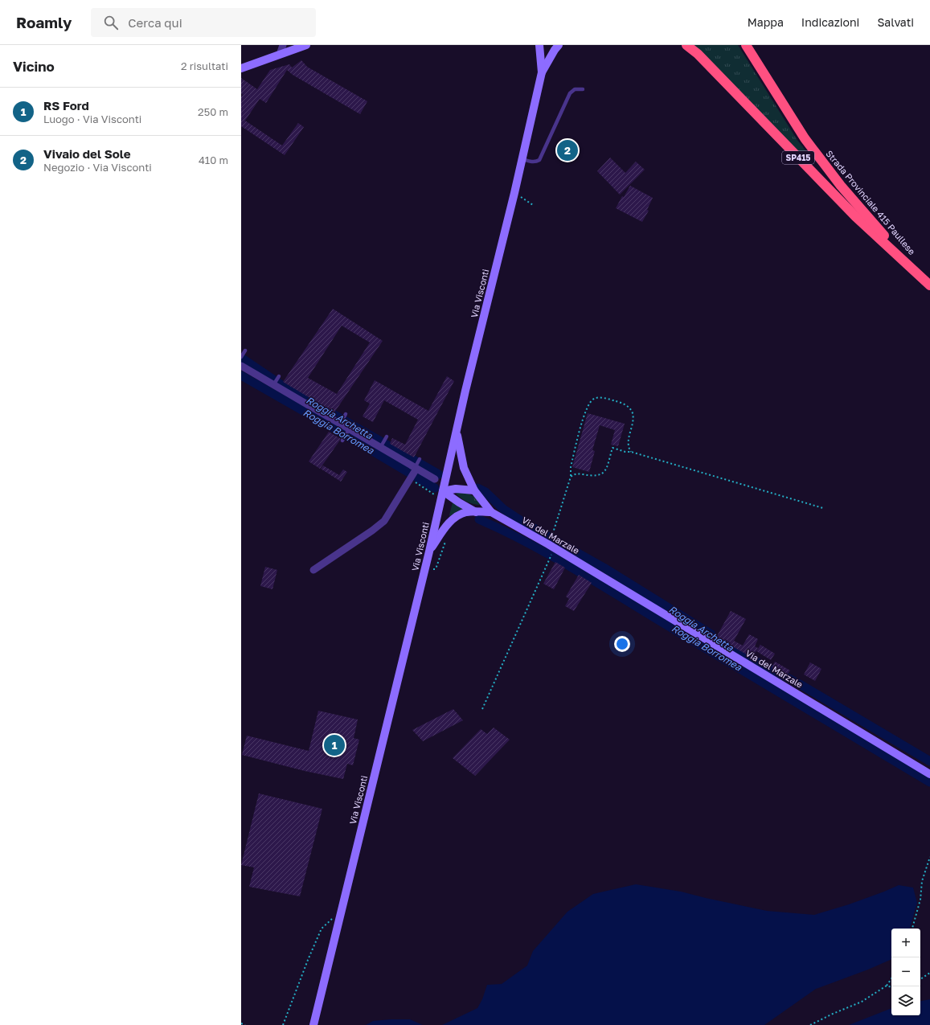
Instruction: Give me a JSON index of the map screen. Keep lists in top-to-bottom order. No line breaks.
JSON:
{"streets":{"highway":["SP415","Strada Provinciale 415 Paullese"],"main road":["Via Visconti","Via del Marzale"]},"crossings":[["Via Visconti","Via del Marzale"]],"water":["Roggia Archetta","Roggia Borromea"],"page":{"header":"Roamly","search":"Cerca qui","nav":["Mappa","Indicazioni","Salvati"],"heading":["Vicino","2 risultati"],"list":[{"mark":"1","name":"RS Ford","note":"Luogo · Via Visconti","value":"250 m"},{"mark":"2","name":"Vivaio del Sole","note":"Negozio · Via Visconti","value":"410 m"}],"pins":["2","1"],"map_buttons":["+","−"]}}
